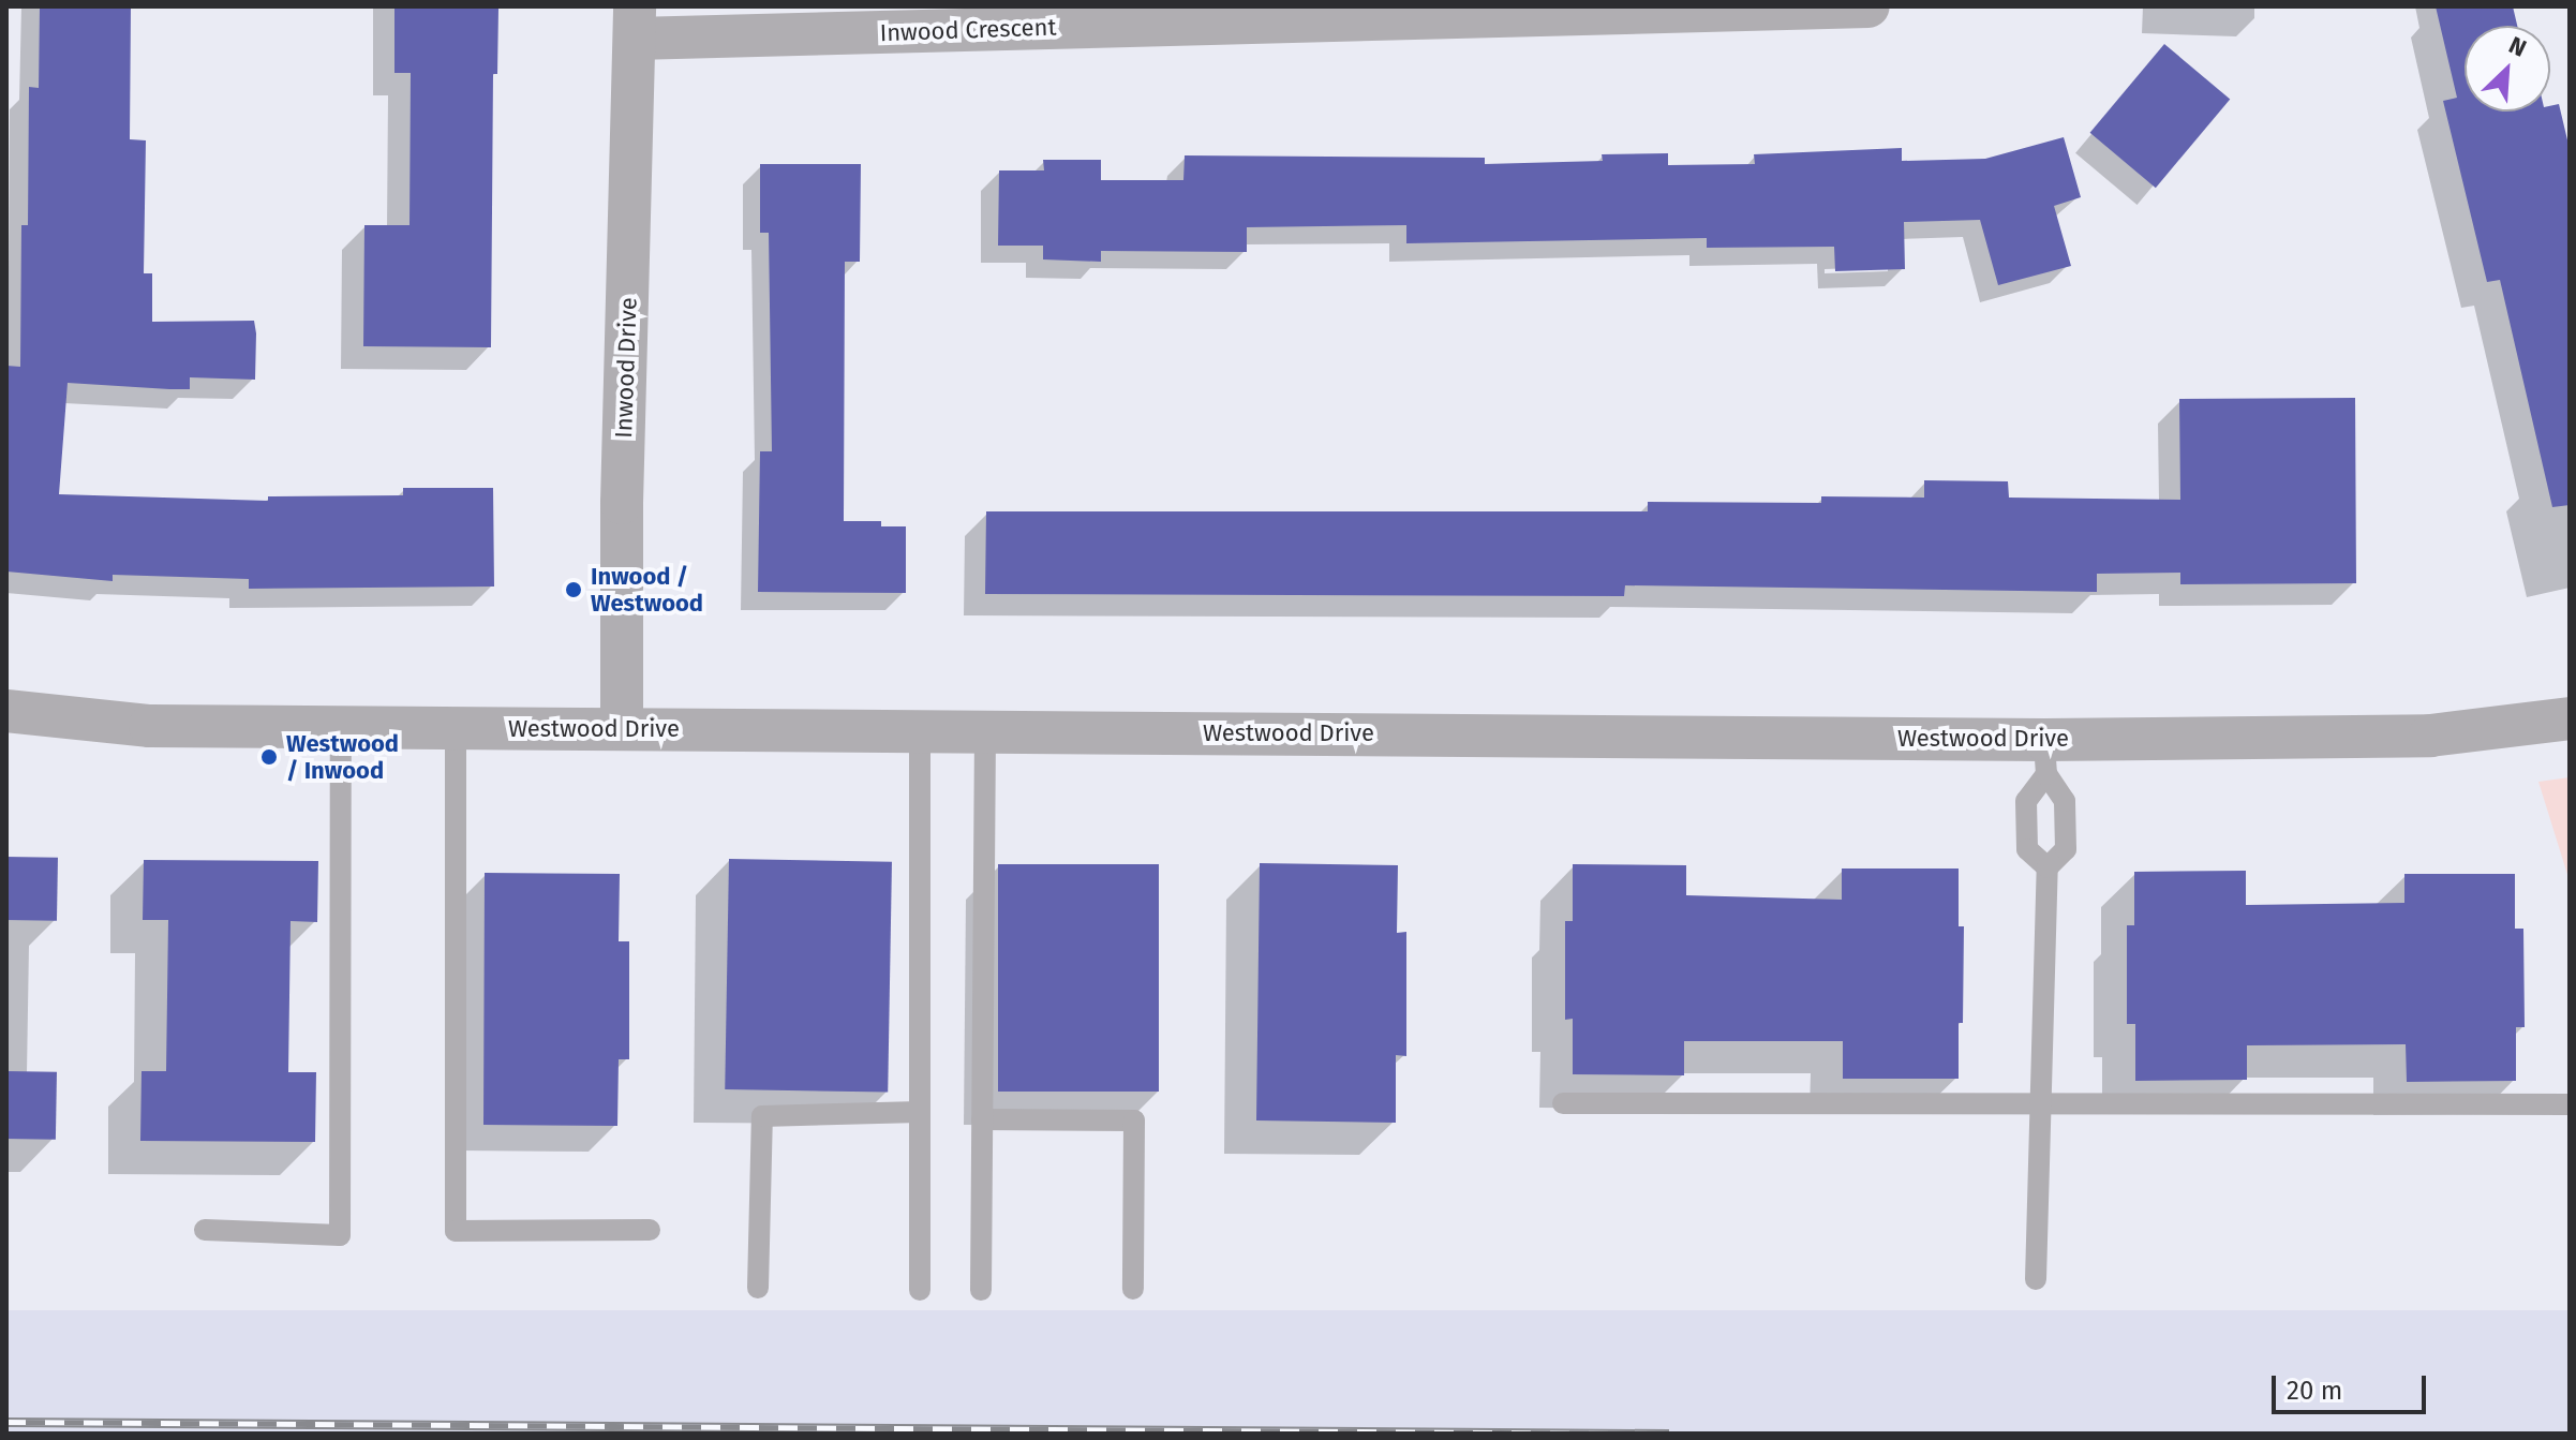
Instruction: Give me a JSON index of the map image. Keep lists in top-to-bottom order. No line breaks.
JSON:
{"streets":{"street":["Inwood Crescent","Inwood Drive","Westwood Drive"]},"crossings":[["Inwood Crescent","Inwood Drive"],["Inwood Drive","Westwood Drive"]],"places":["Inwood / Westwood","Westwood / Inwood"],"scale_bar":"20 m","north":"top right"}
